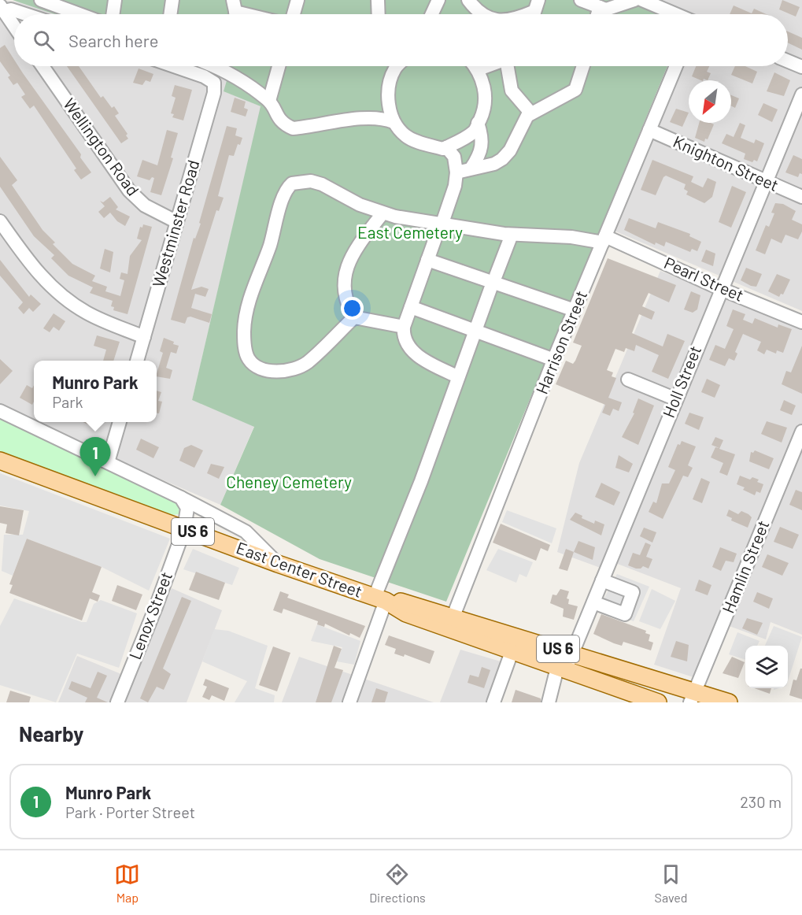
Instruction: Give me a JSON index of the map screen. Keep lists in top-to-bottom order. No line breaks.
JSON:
{"streets":{"main road":["US 6","East Center Street"],"street":["Wellington Road","Knighton Street","Westminster Road","Pearl Street","Harrison Street","Holl Street","Hamlin Street","Lenox Street"]},"crossings":[["Wellington Road","Westminster Road"],["Knighton Street","Harrison Street"],["Knighton Street","Holl Street"],["Pearl Street","Harrison Street"],["Pearl Street","Holl Street"],["Harrison Street","East Center Street"],["Holl Street","East Center Street"],["Hamlin Street","East Center Street"],["East Center Street","Lenox Street"]],"parks":["East Cemetery","Cheney Cemetery"],"north":"bottom left","page":{"search":"Search here","popup":["Munro Park","Park"],"pins":"1","heading":"Nearby","list":[{"mark":"1","name":"Munro Park","note":"Park · Porter Street","value":"230 m"}],"nav":["Map","Directions","Saved"]}}
